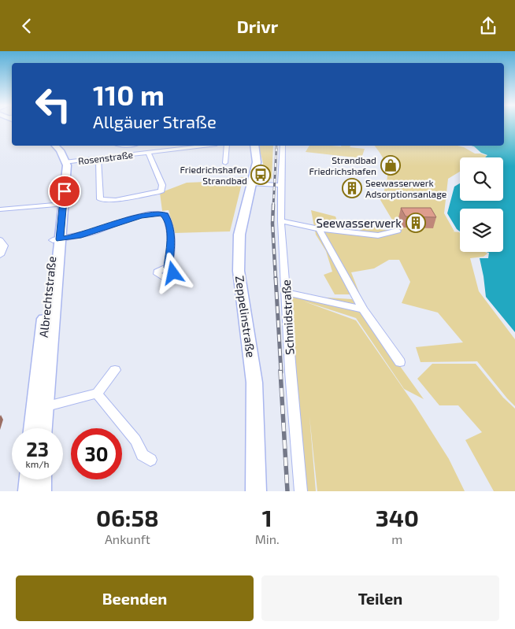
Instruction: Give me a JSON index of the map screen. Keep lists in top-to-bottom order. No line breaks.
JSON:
{"streets":{"main road":["Albrechtstraße","Zeppelinstraße"],"street":["Rosenstraße","Schmidstraße"]},"crossings":[["Rosenstraße","Albrechtstraße"]],"places":{"shop":["Strandbad Friedrichshafen"],"bus stop":["Friedrichshafen Strandbad"],"building":["Seewasserwerk Adsorptionsanlage","Seewasserwerk"]},"page":{"header":"Drivr","turn":["110 m","Allgäuer Straße"],"speed":"23 km/h","limit":"30","eta":["06:58","Ankunft","1","Min.","340","m"],"buttons":["Beenden","Teilen"]}}
